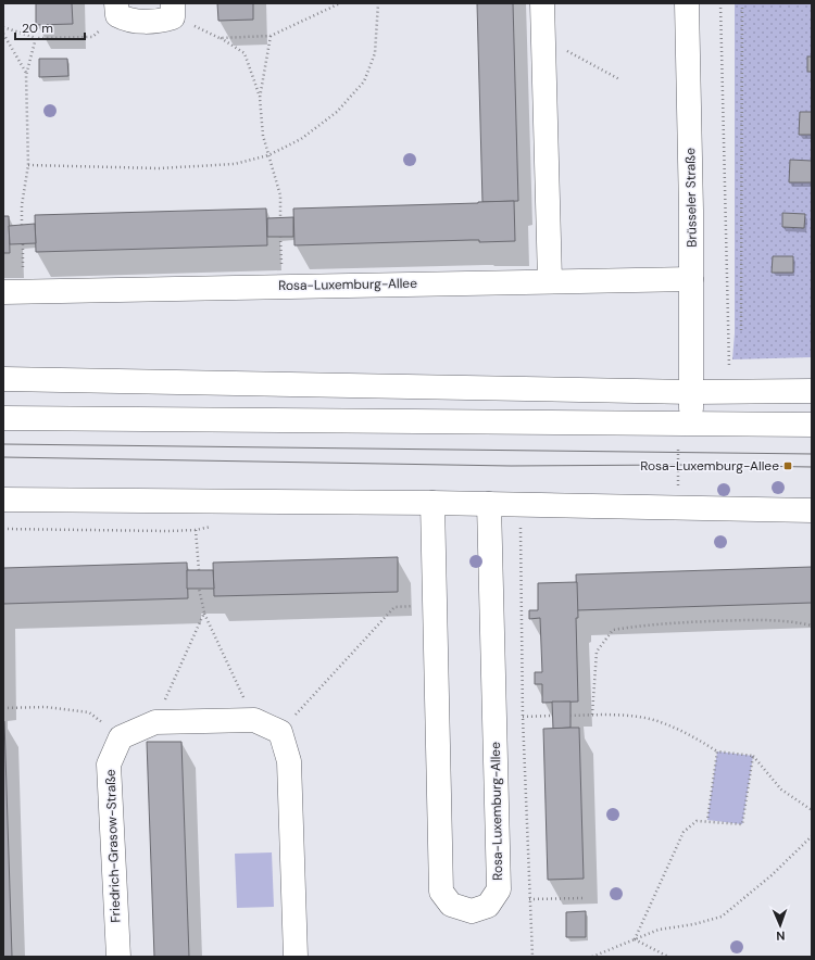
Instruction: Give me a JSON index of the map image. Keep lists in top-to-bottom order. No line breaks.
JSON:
{"streets":{"street":["Brüsseler Straße","Rosa-Luxemburg-Allee","Friedrich-Grasow-Straße"]},"crossings":[["Brüsseler Straße","Rosa-Luxemburg-Allee"]],"places":{"transit":["Rosa-Luxemburg-Allee"]},"scale_bar":"20 m","north":"bottom"}
